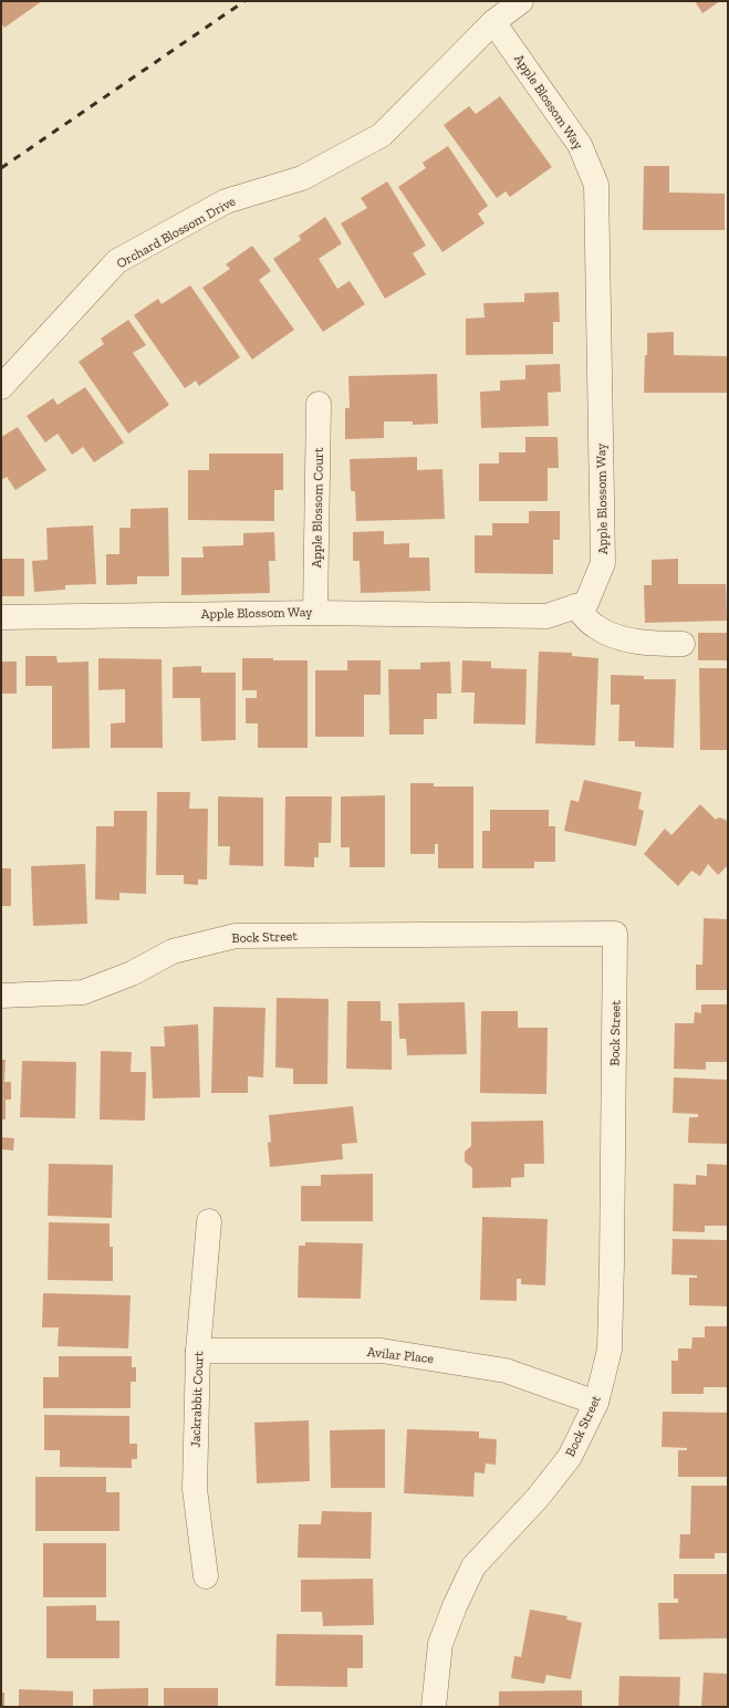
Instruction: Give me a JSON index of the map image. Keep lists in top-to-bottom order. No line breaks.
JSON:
{"streets":{"street":["Apple Blossom Way","Orchard Blossom Drive","Apple Blossom Court","Bock Street","Avilar Place","Jackrabbit Court"]},"crossings":[["Apple Blossom Way","Orchard Blossom Drive"],["Apple Blossom Way","Apple Blossom Court"],["Bock Street","Avilar Place"],["Avilar Place","Jackrabbit Court"]]}
